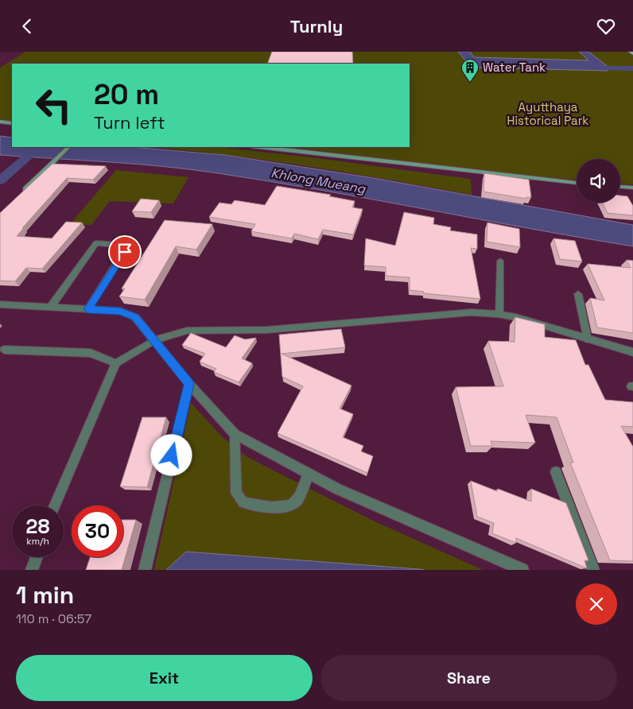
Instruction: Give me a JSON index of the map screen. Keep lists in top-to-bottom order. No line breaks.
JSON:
{"water":["Khlong Mueang"],"parks":["Ayutthaya Historical Park"],"places":{"building":["Water Tank"]},"page":{"header":"Turnly","turn":["20 m","Turn left"],"speed":"28 km/h","limit":"30","heading":["1 min","110 m · 06:57"],"buttons":["Exit","Share"]}}
